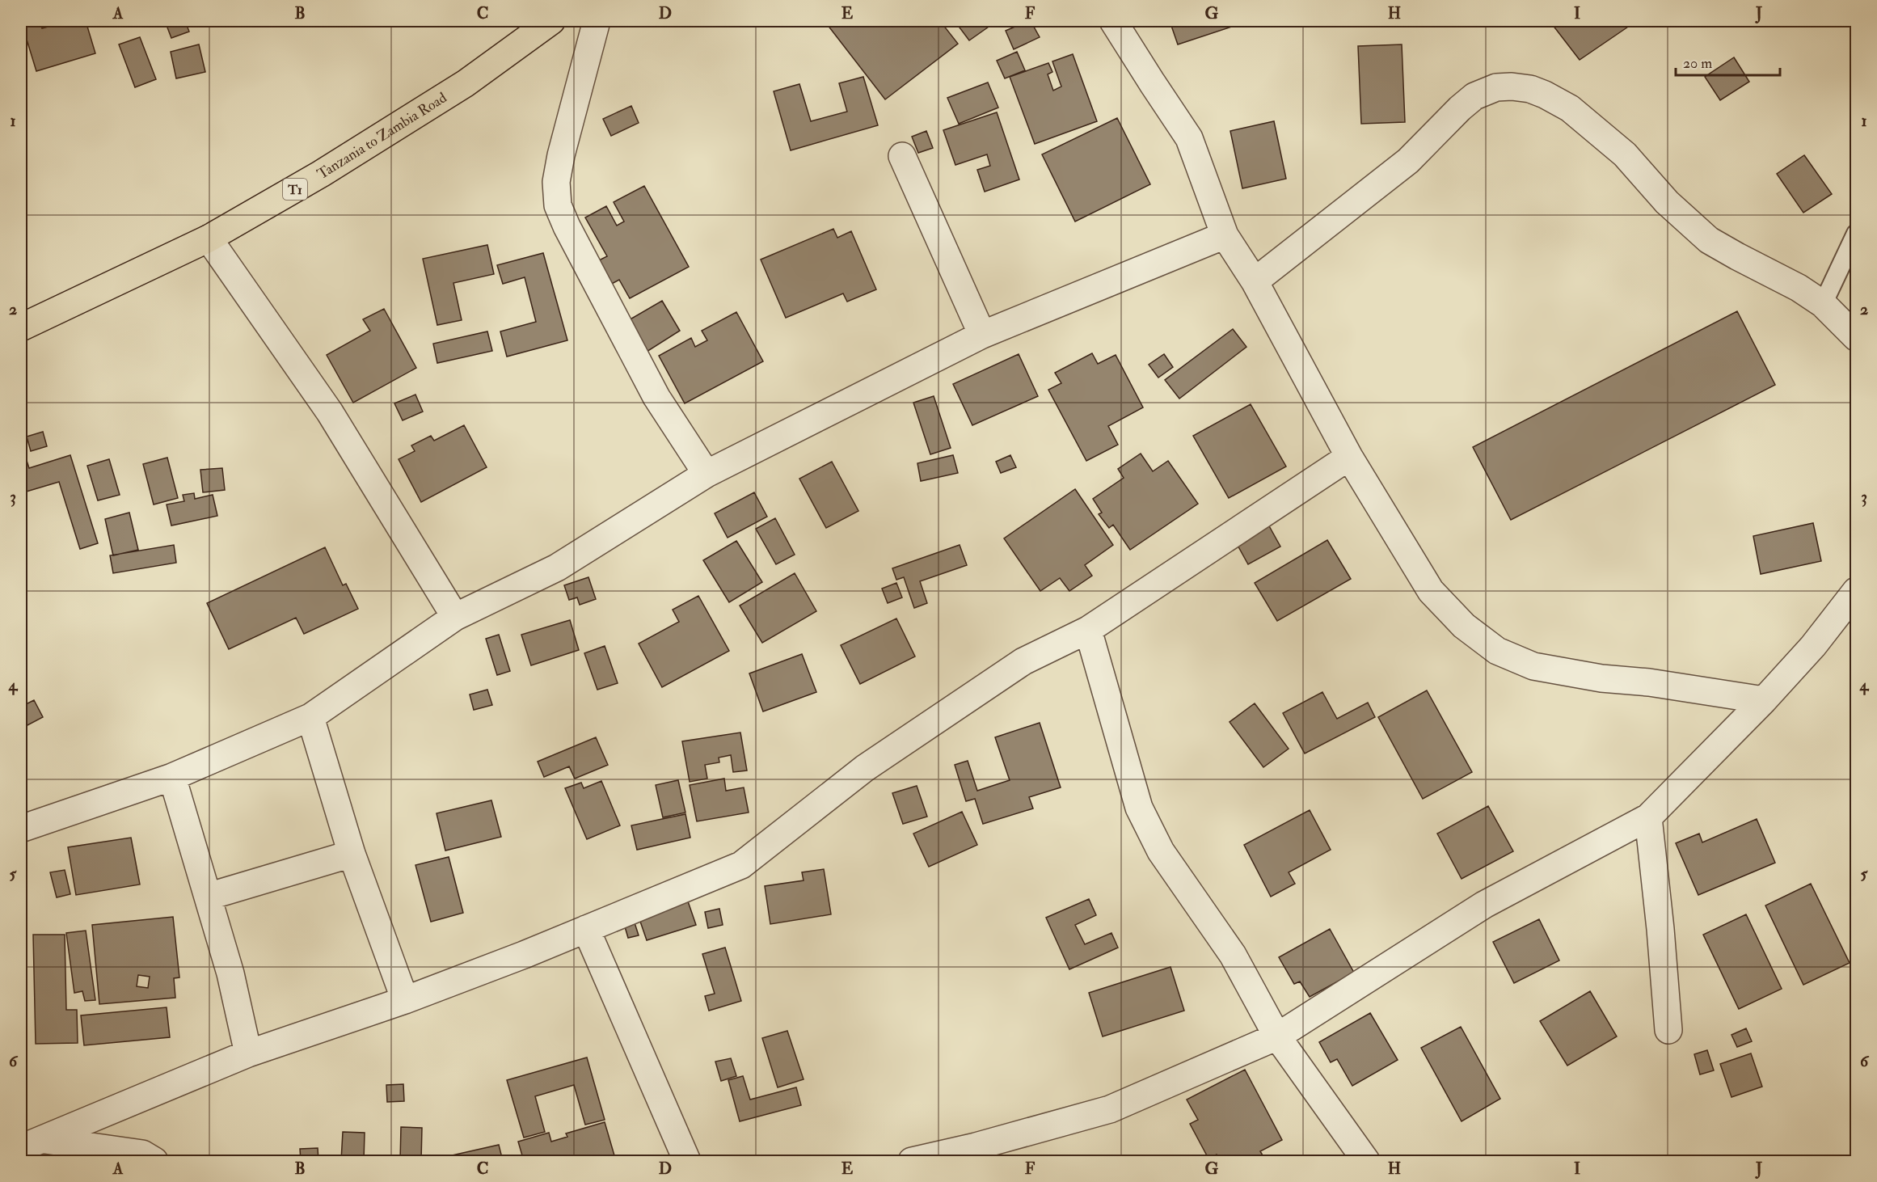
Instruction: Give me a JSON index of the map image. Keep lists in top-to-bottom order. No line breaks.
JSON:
{"streets":{"highway":["Tanzania to Zambia Road","T1"]},"scale_bar":"20 m","grid":{"columns":["A","B","C","D","E","F","G","H","I","J"],"rows":["1","2","3","4","5","6"]}}
